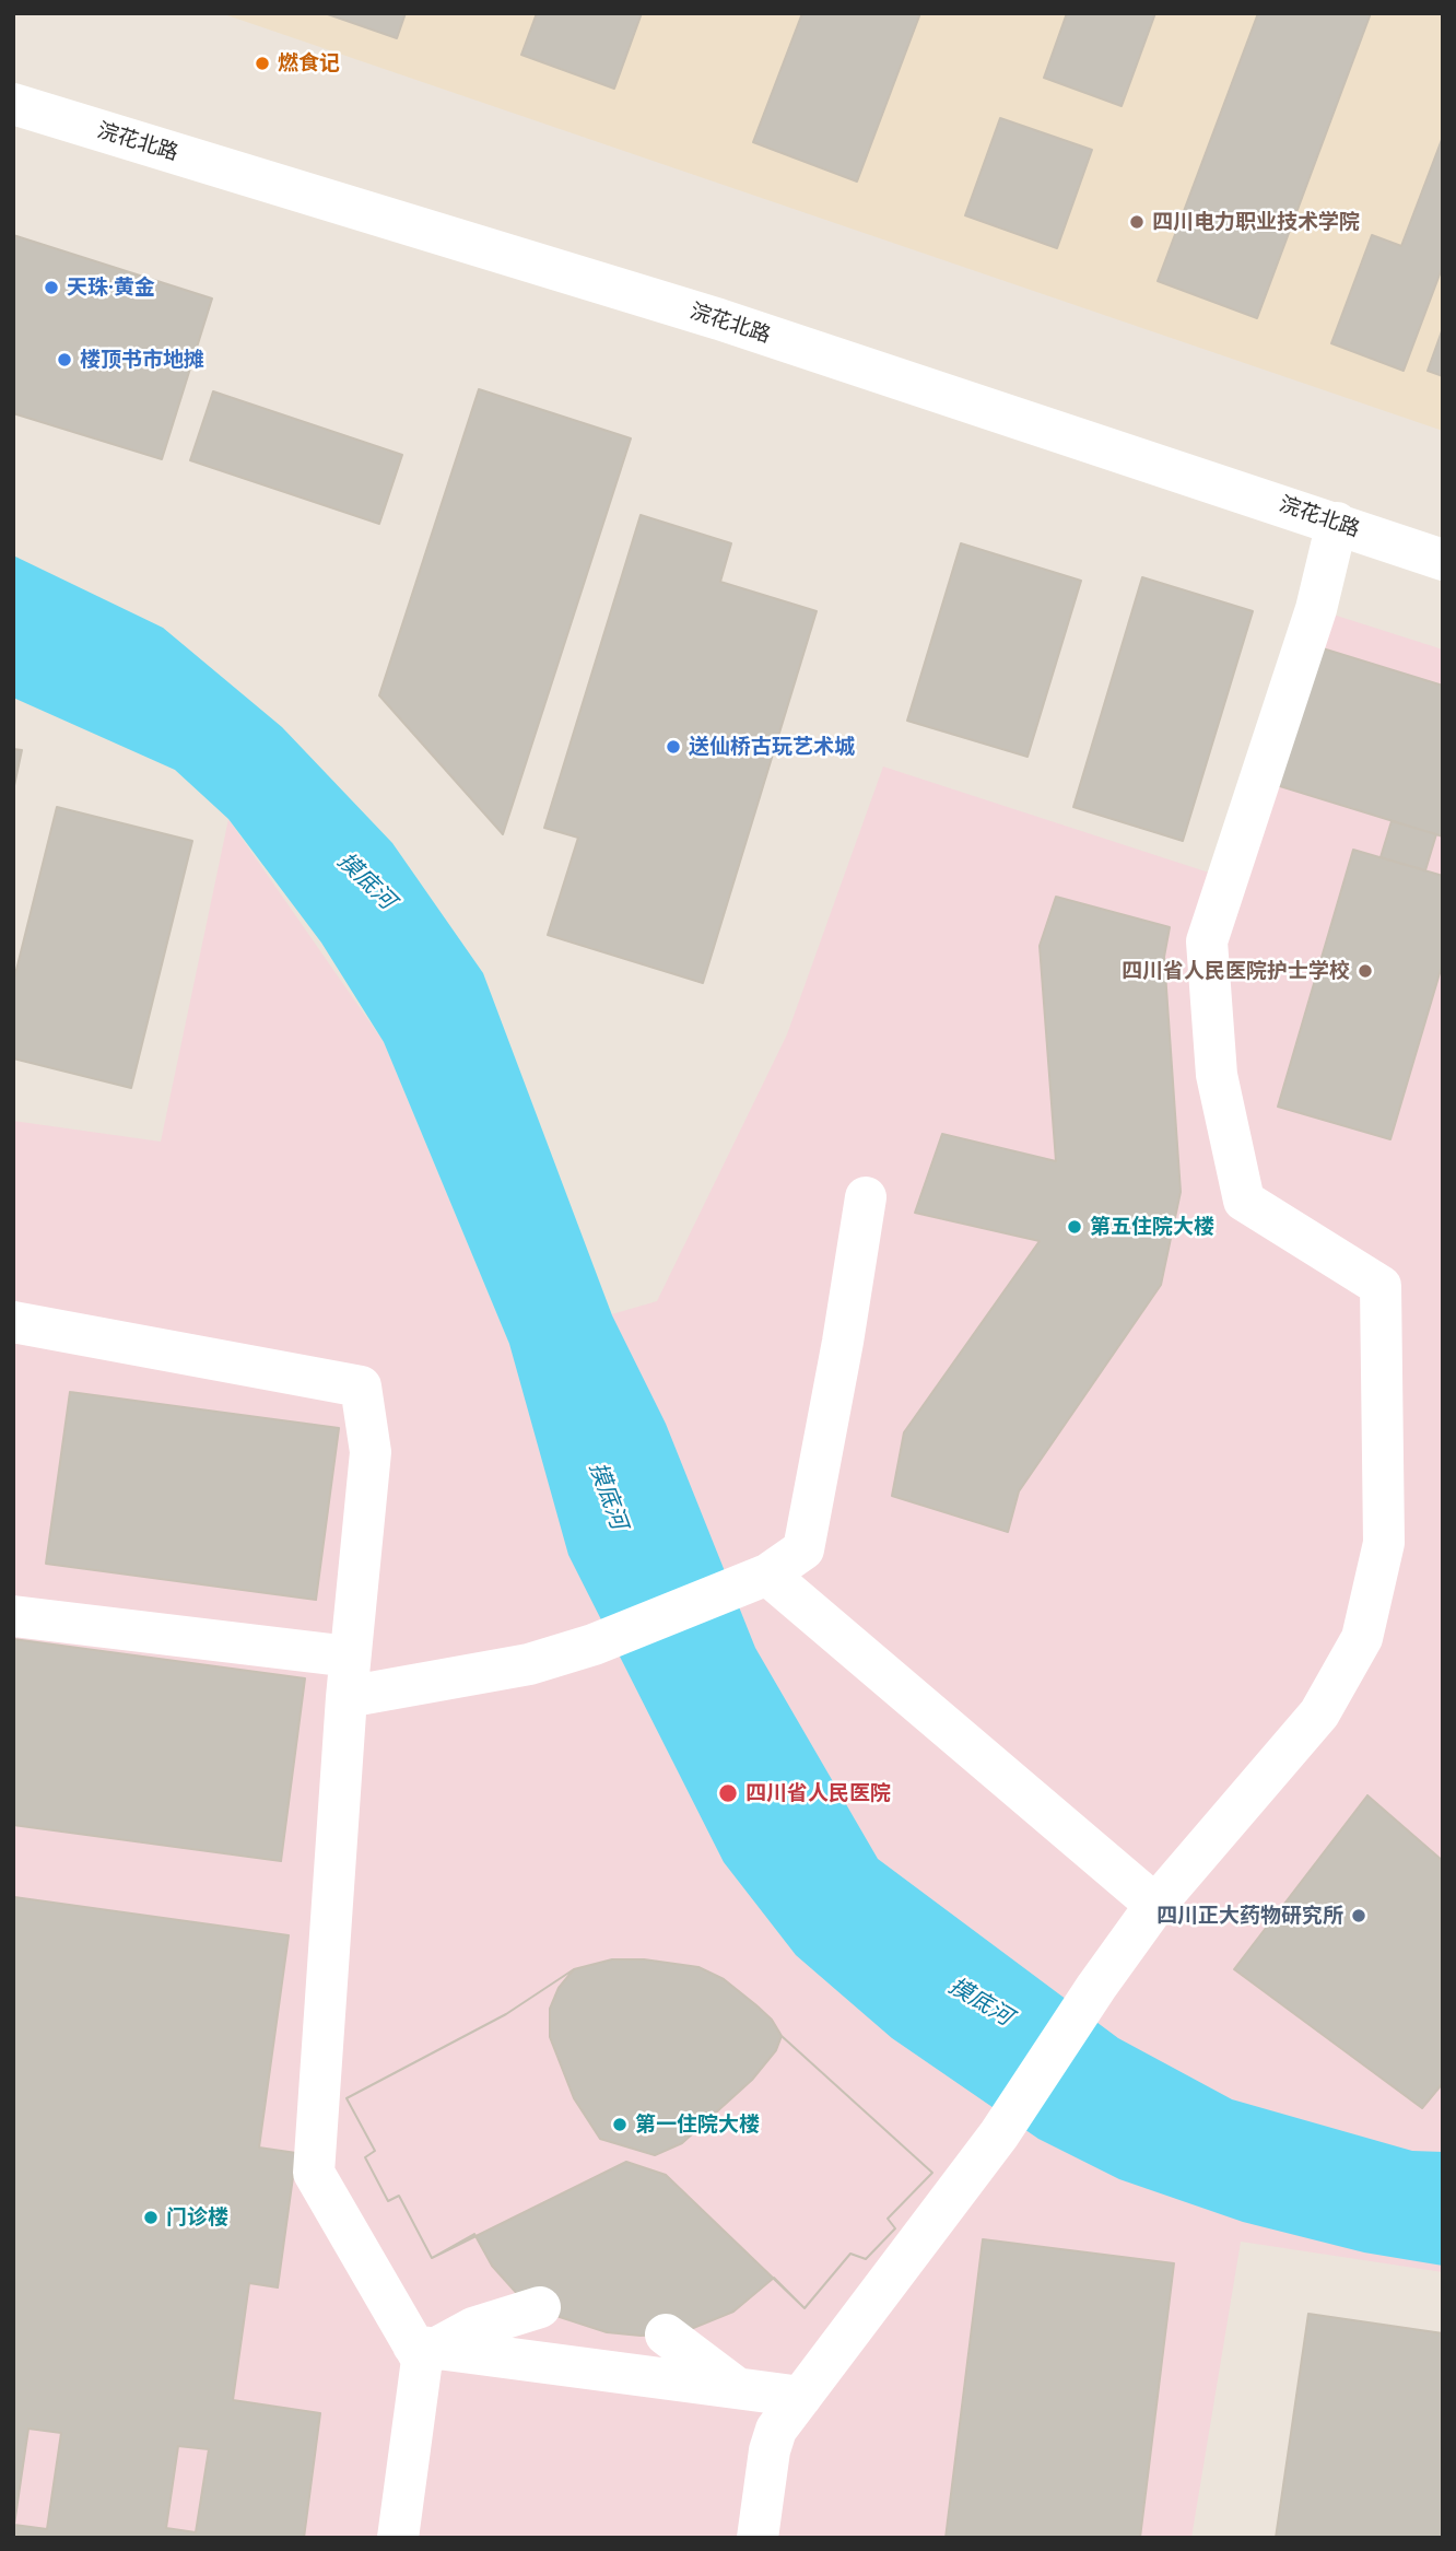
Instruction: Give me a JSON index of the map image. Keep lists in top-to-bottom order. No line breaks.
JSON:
{"streets":{"street":["浣花北路"]},"water":["摸底河"],"places":["燃食记","四川电力职业技术学院","天珠·黄金","楼顶书市地摊","送仙桥古玩艺术城","四川省人民医院护士学校","第五住院大楼","四川省人民医院","四川正大药物研究所","第一住院大楼","门诊楼"]}
